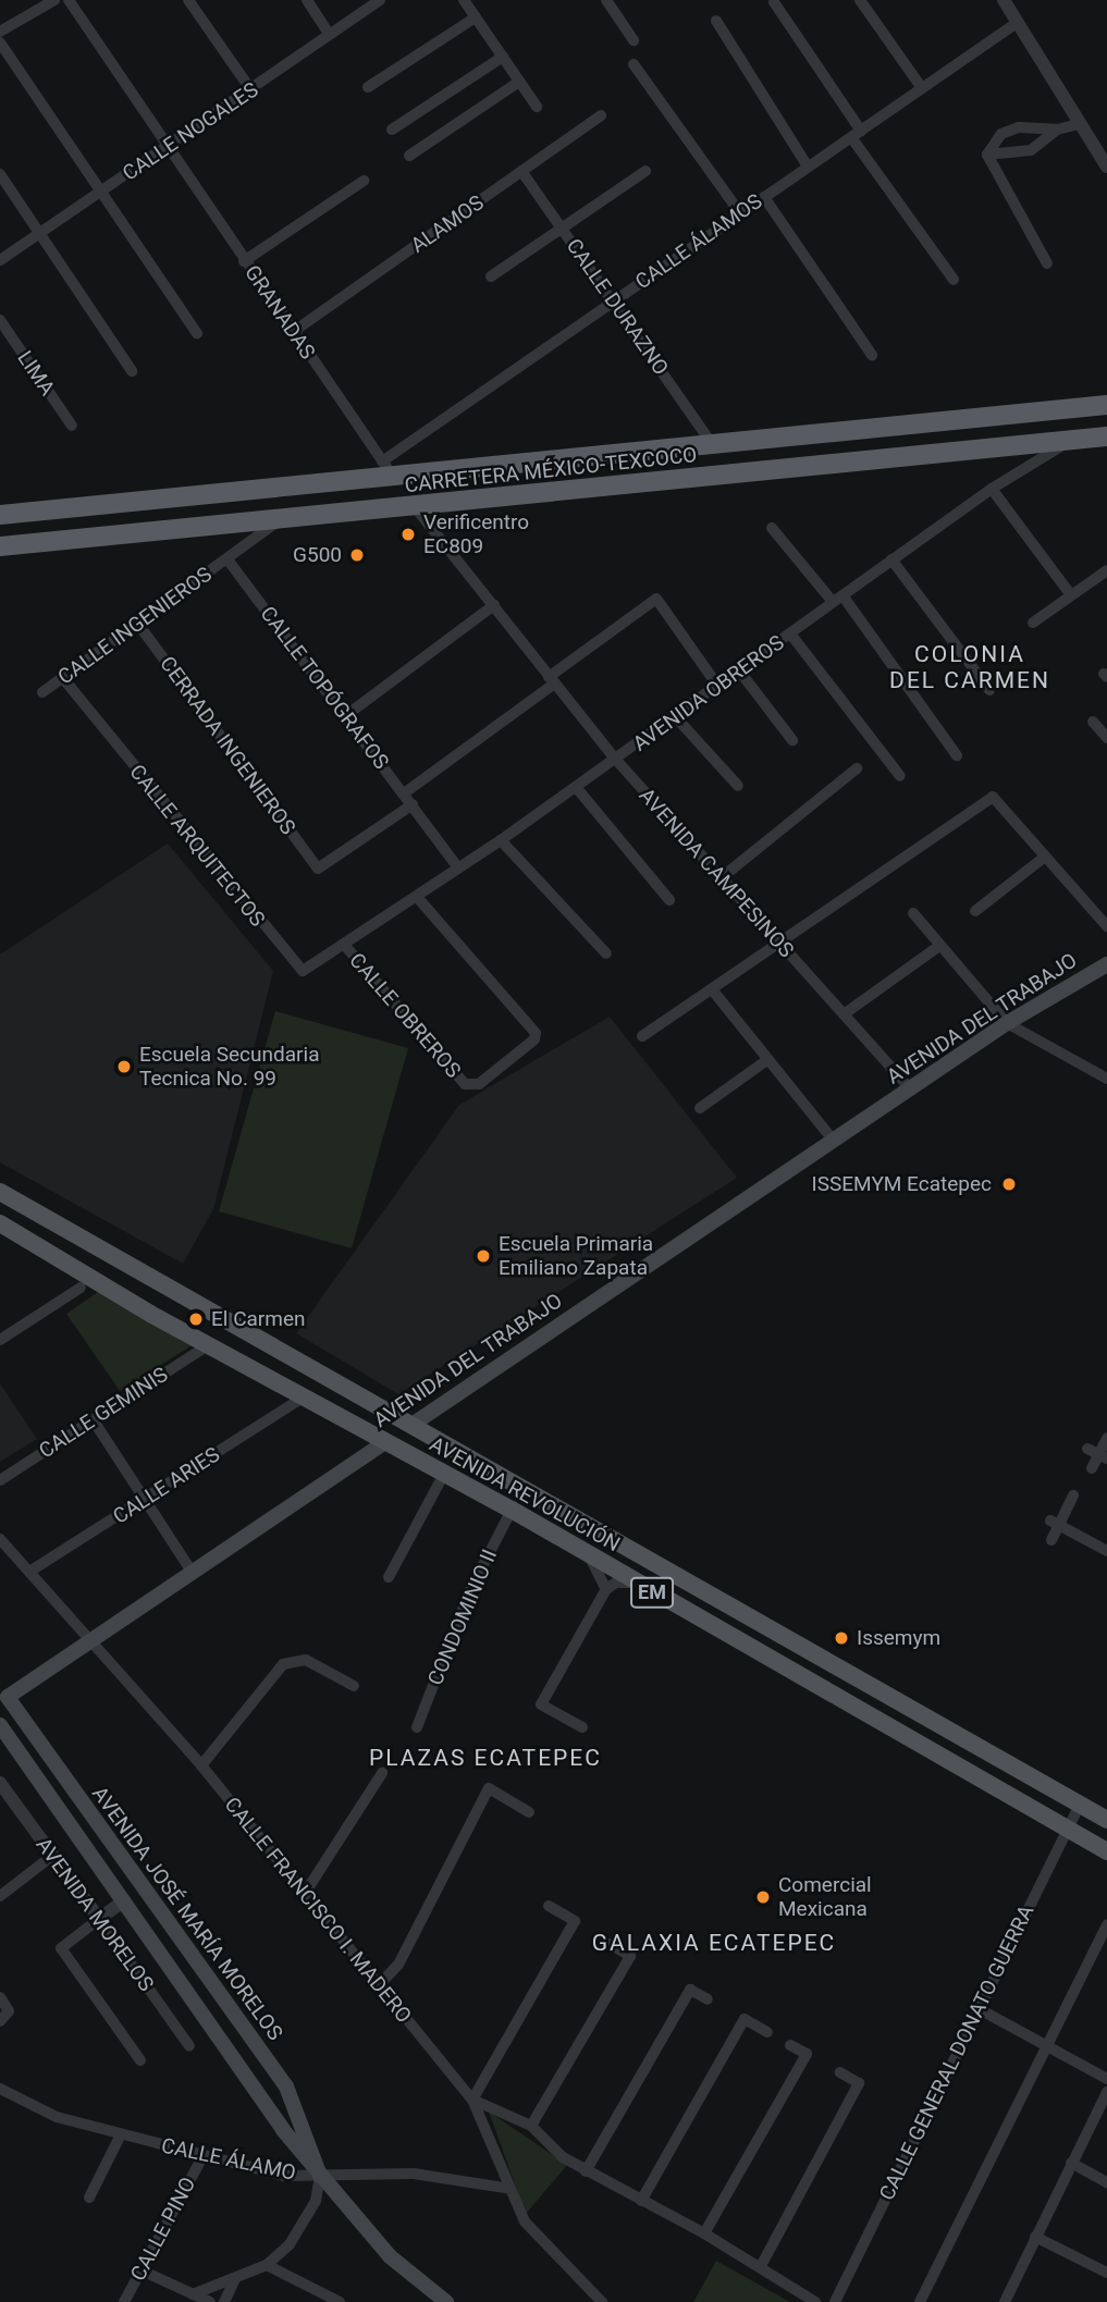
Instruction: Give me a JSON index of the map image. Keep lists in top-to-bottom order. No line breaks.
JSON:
{"streets":{"highway":["CARRETERA MÉXICO-TEXCOCO"],"main road":["AVENIDA DEL TRABAJO","AVENIDA REVOLUCIÓN","EM","AVENIDA JOSÉ MARÍA MORELOS"],"street":["CALLE NOGALES","ALAMOS","CALLE ÁLAMOS","CALLE DURAZNO","GRANADAS","LIMA","CALLE INGENIEROS","CALLE TOPÓGRAFOS","AVENIDA OBREROS","CERRADA INGENIEROS","CALLE ARQUITECTOS","AVENIDA CAMPESINOS","CALLE OBREROS","CALLE GEMINIS","CALLE ARIES","CONDOMINIO II","CALLE FRANCISCO I. MADERO","AVENIDA MORELOS","CALLE GENERAL DONATO GUERRA","CALLE ÁLAMO","CALLE PINO"]},"crossings":[["CALLE NOGALES","GRANADAS"],["ALAMOS","CALLE DURAZNO"],["ALAMOS","GRANADAS"],["CALLE ÁLAMOS","CALLE DURAZNO"],["CALLE ÁLAMOS","GRANADAS"],["CALLE ÁLAMOS","CARRETERA MÉXICO-TEXCOCO"],["CALLE DURAZNO","CARRETERA MÉXICO-TEXCOCO"],["GRANADAS","CARRETERA MÉXICO-TEXCOCO"],["CARRETERA MÉXICO-TEXCOCO","AVENIDA OBREROS"],["CARRETERA MÉXICO-TEXCOCO","AVENIDA CAMPESINOS"],["CALLE INGENIEROS","CALLE TOPÓGRAFOS"],["CALLE INGENIEROS","CERRADA INGENIEROS"],["CALLE INGENIEROS","CALLE ARQUITECTOS"],["CALLE TOPÓGRAFOS","AVENIDA OBREROS"],["CALLE TOPÓGRAFOS","CERRADA INGENIEROS"],["AVENIDA OBREROS","CALLE ARQUITECTOS"],["AVENIDA OBREROS","AVENIDA CAMPESINOS"],["AVENIDA OBREROS","CALLE OBREROS"],["CALLE ARQUITECTOS","CALLE OBREROS"],["AVENIDA CAMPESINOS","AVENIDA DEL TRABAJO"],["AVENIDA DEL TRABAJO","AVENIDA REVOLUCIÓN"],["AVENIDA DEL TRABAJO","CALLE FRANCISCO I. MADERO"],["AVENIDA DEL TRABAJO","AVENIDA JOSÉ MARÍA MORELOS"],["CALLE GEMINIS","AVENIDA REVOLUCIÓN"],["CALLE ARIES","AVENIDA REVOLUCIÓN"],["CALLE ARIES","CALLE FRANCISCO I. MADERO"],["AVENIDA REVOLUCIÓN","CONDOMINIO II"],["AVENIDA REVOLUCIÓN","CALLE GENERAL DONATO GUERRA"],["CALLE FRANCISCO I. MADERO","CALLE ÁLAMO"],["AVENIDA JOSÉ MARÍA MORELOS","CALLE ÁLAMO"],["CALLE ÁLAMO","CALLE PINO"]],"districts":["COLONIA DEL CARMEN","PLAZAS ECATEPEC","GALAXIA ECATEPEC"],"places":["Verificentro EC809","G500","Escuela Secundaria Tecnica No. 99","ISSEMYM Ecatepec","Escuela Primaria Emiliano Zapata","El Carmen","Issemym","Comercial Mexicana"]}
